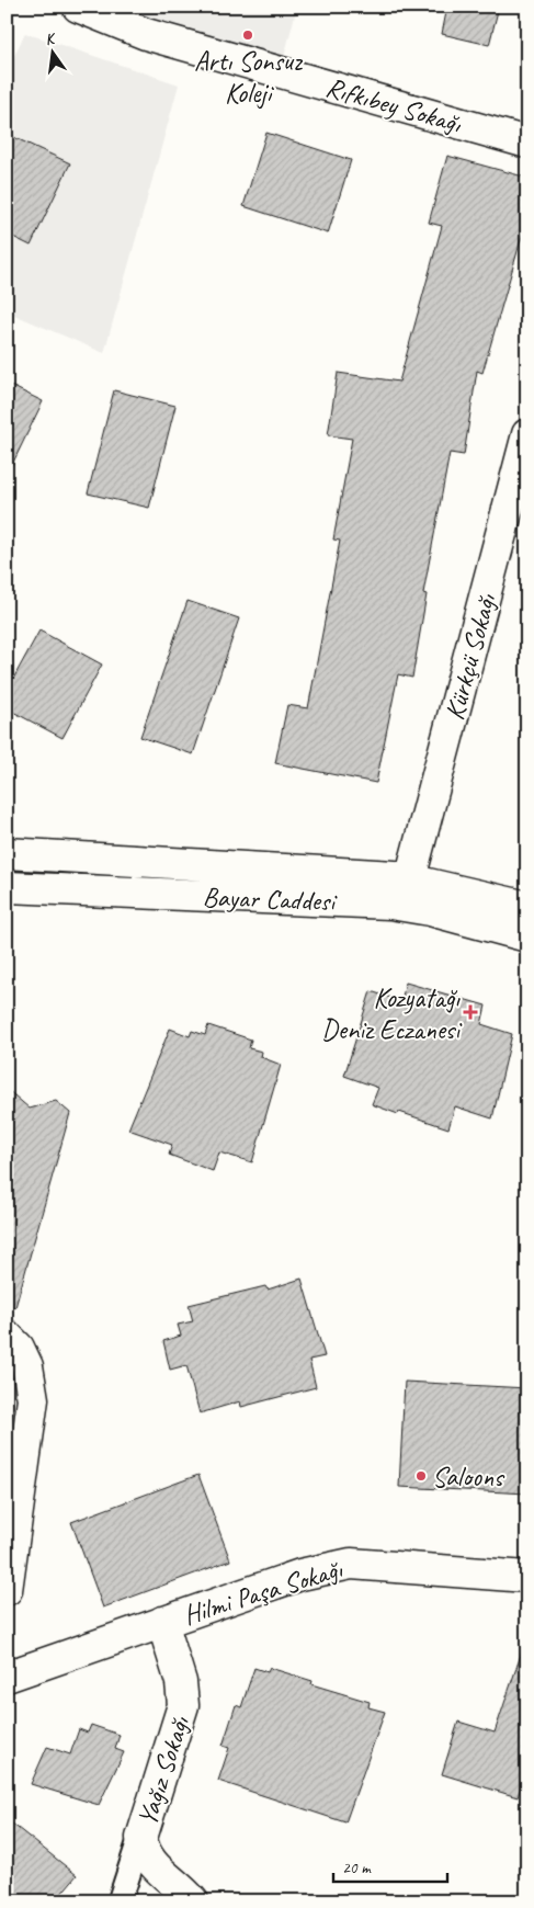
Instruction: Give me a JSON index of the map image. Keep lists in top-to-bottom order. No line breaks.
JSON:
{"streets":{"street":["Rıfkıbey Sokağı","Kürkçü Sokağı","Bayar Caddesi","Hilmi Paşa Sokağı","Yağız Sokağı"]},"crossings":[["Kürkçü Sokağı","Bayar Caddesi"],["Hilmi Paşa Sokağı","Yağız Sokağı"]],"places":{"other":["Artı Sonsuz Koleji","Saloons"],"health":["Kozyatağı Deniz Eczanesi"]},"scale_bar":"20 m","north":"top"}
